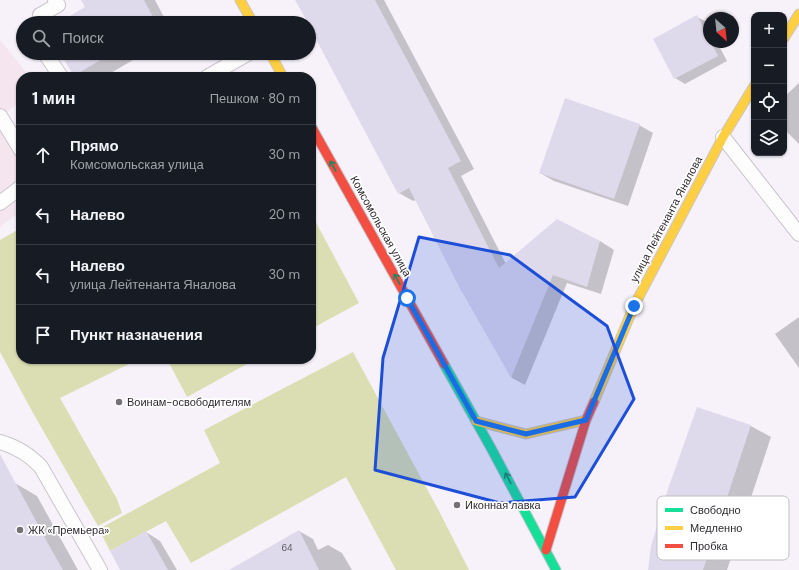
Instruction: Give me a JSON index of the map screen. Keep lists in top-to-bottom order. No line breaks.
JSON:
{"streets":{"street":["улица Лейтенанта Яналова","Комсомольская улица"]},"crossings":[["улица Лейтенанта Яналова","Комсомольская улица"]],"one_way":["Комсомольская улица"],"places":["Воинам-освободителям","Иконная лавка","ЖК «Премьера»"],"house_numbers":["64"],"legend":["Свободно","Медленно","Пробка"],"north":"bottom right","page":{"map_buttons":["+","−"],"search":"Поиск","heading":["1 мин","Пешком · 80 m"],"list":[["Прямо","Комсомольская улица","30 m"],["Налево","20 m"],["Налево","улица Лейтенанта Яналова","30 m"],"Пункт назначения"]}}
